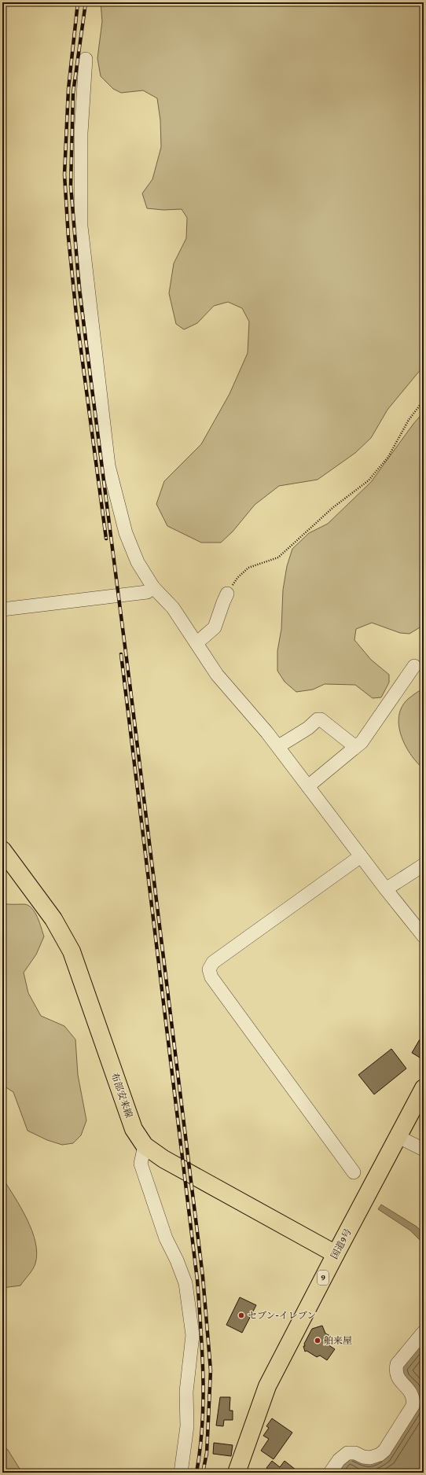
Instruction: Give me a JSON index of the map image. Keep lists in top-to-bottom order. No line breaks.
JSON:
{"streets":{"main road":["布部安来線","国道9号","9"]},"crossings":[["布部安来線","国道9号"]],"places":["セブン-イレブン","舶来屋"]}
